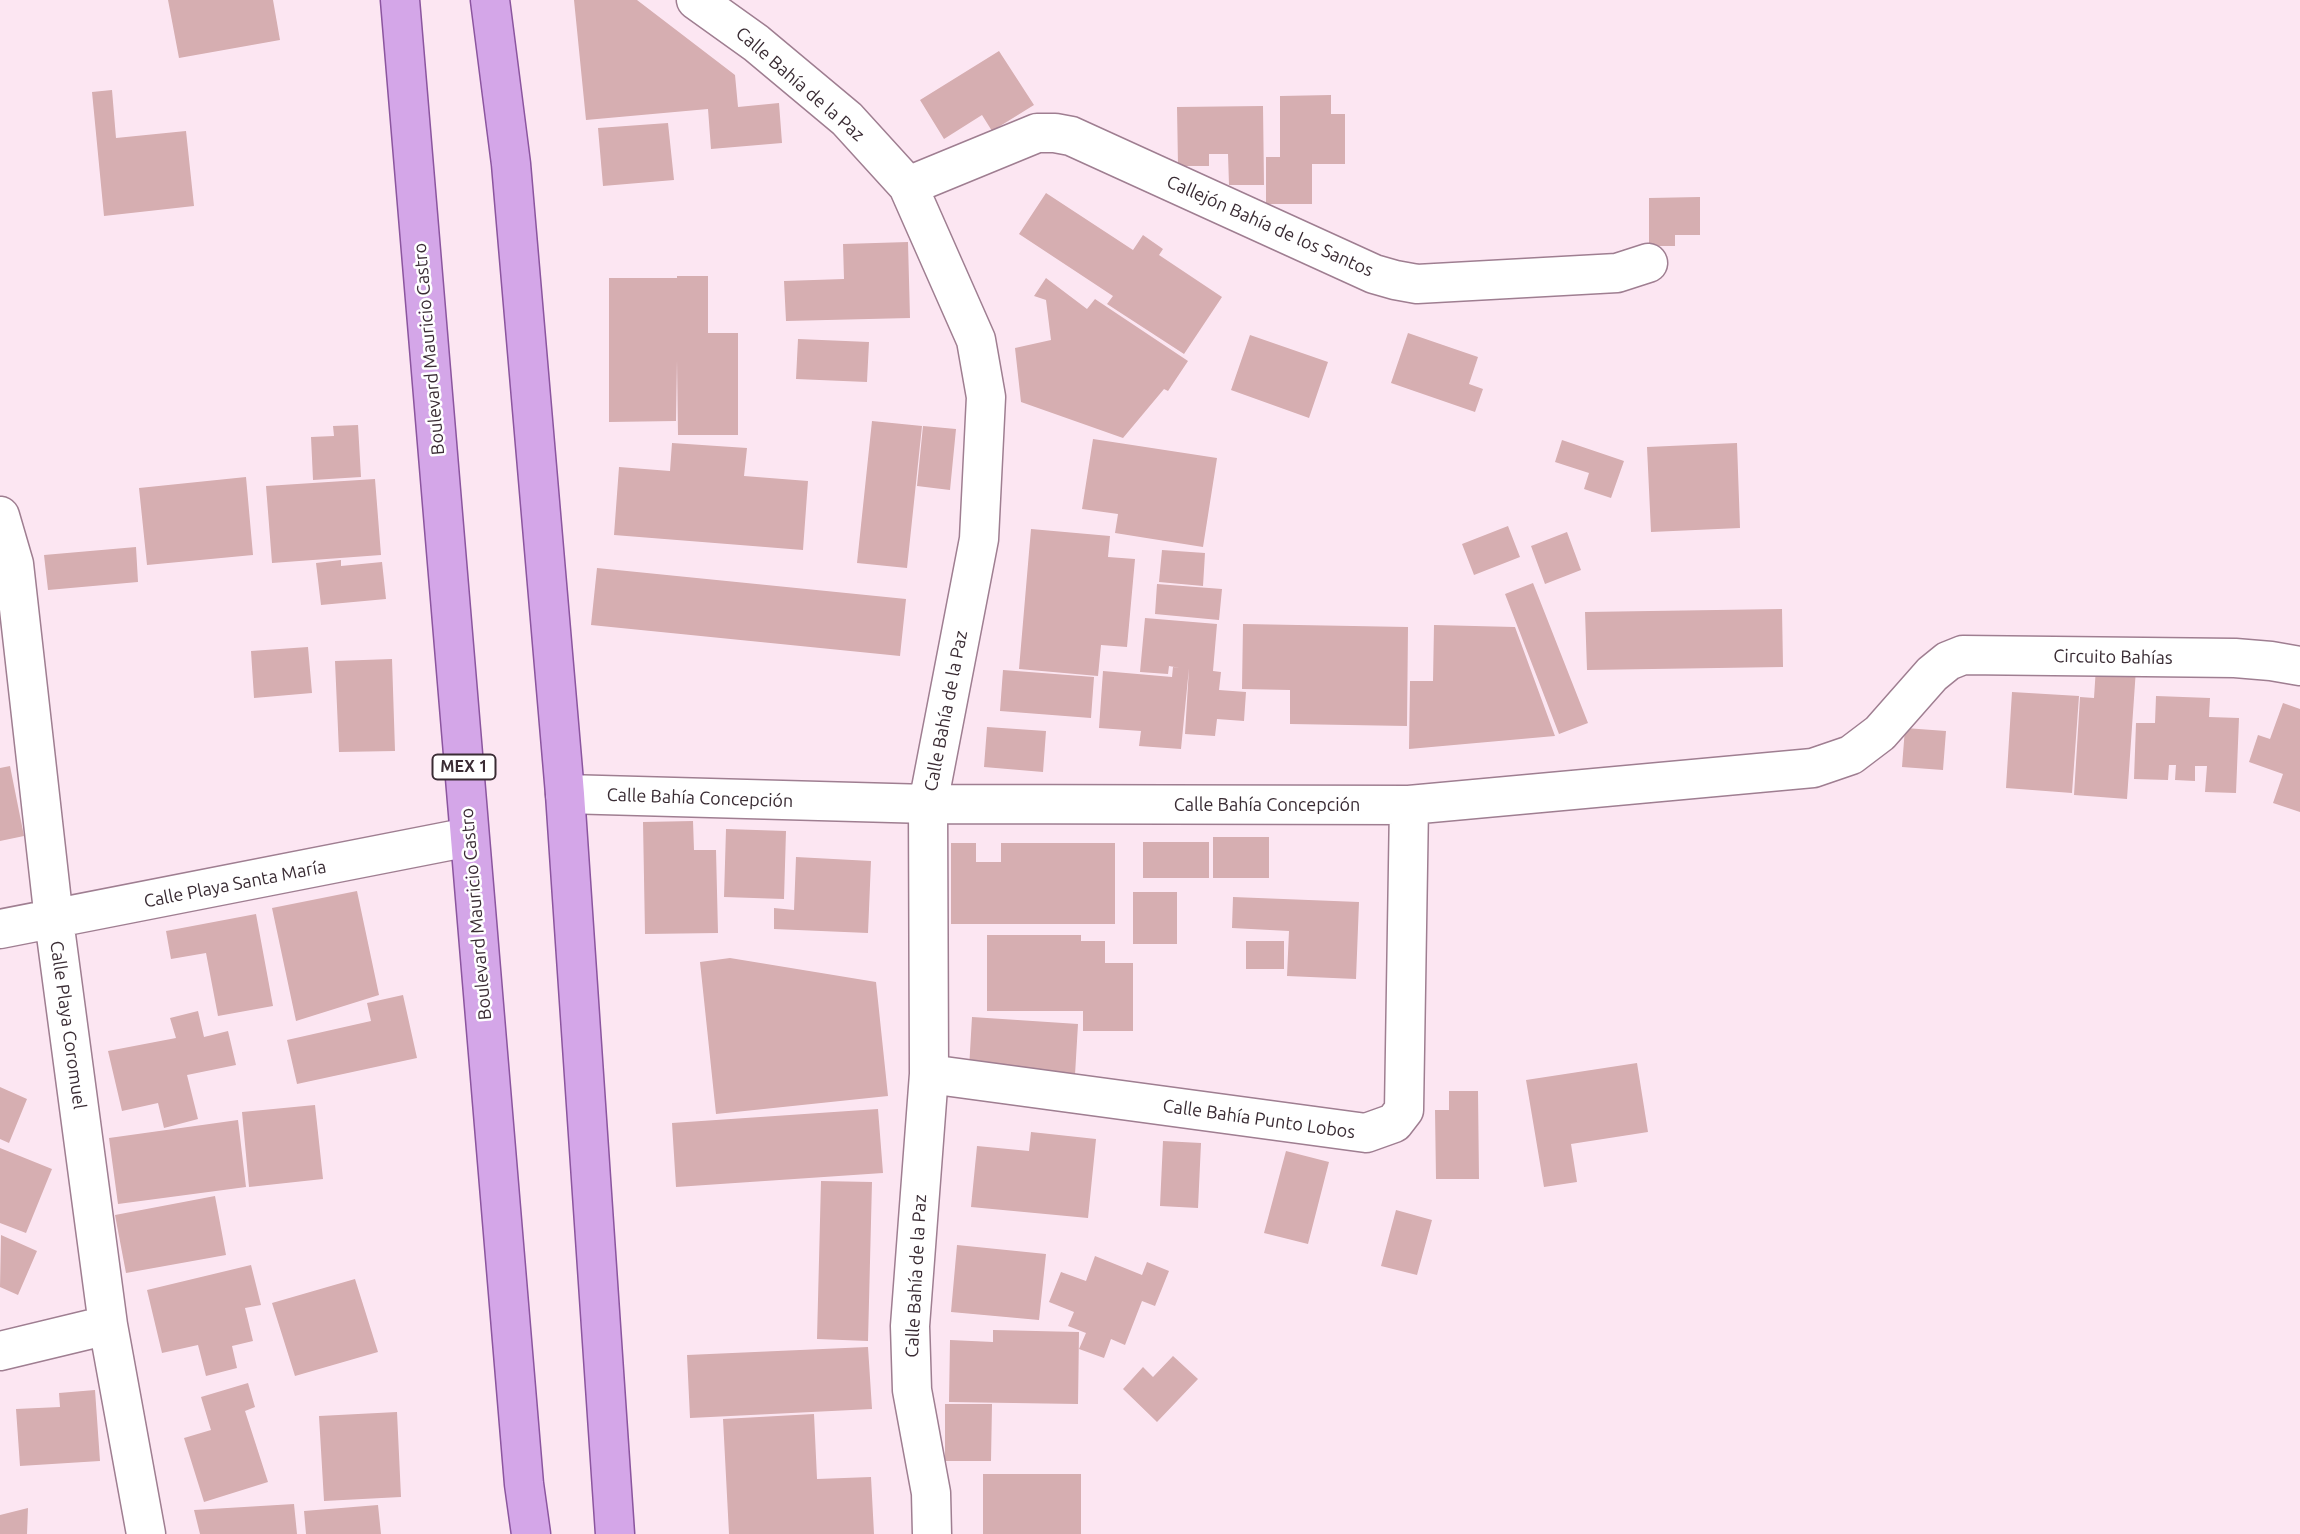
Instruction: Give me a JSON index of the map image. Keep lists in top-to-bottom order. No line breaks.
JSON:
{"streets":{"main road":["Boulevard Mauricio Castro","MEX 1"],"street":["Calle Bahía de la Paz","Callejón Bahía de los Santos","Circuito Bahías","Calle Bahía Concepción","Calle Playa Santa María","Calle Playa Coromuel","Calle Bahía Punto Lobos"]},"crossings":[["Calle Bahía de la Paz","Callejón Bahía de los Santos"],["Calle Bahía de la Paz","Calle Bahía Concepción"],["Calle Bahía de la Paz","Calle Bahía Punto Lobos"],["Boulevard Mauricio Castro","Calle Playa Santa María"],["Circuito Bahías","Calle Bahía Concepción"],["Calle Bahía Concepción","Calle Bahía Punto Lobos"],["Calle Playa Santa María","Calle Playa Coromuel"]]}
